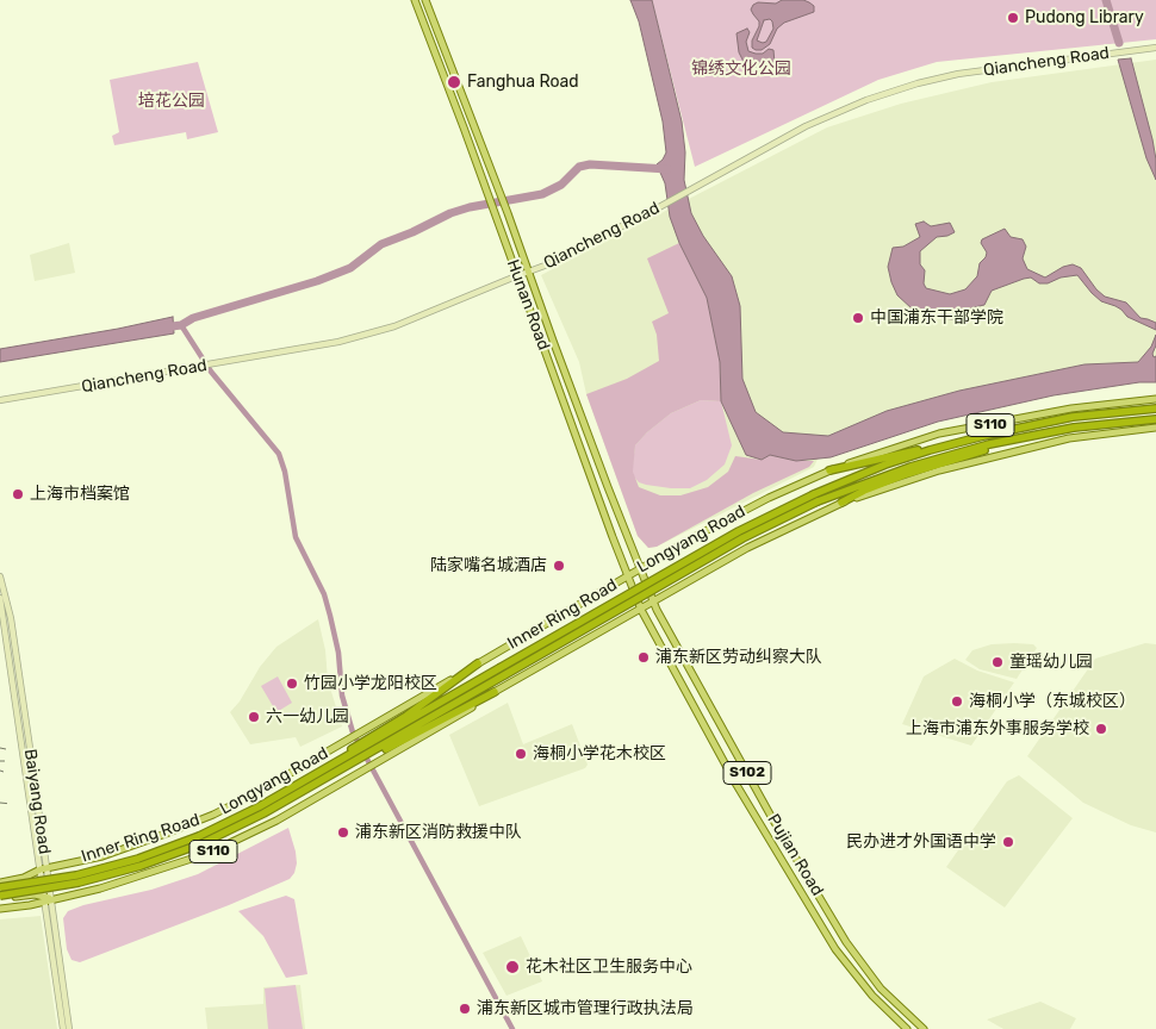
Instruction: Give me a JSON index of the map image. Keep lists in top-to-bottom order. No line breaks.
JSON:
{"streets":{"highway":["Inner Ring Road"],"main road":["Hunan Road","S110","Longyang Road","S102","Pujian Road"],"street":["Qiancheng Road","Baiyang Road"]},"crossings":[["Qiancheng Road","Hunan Road"],["Hunan Road","Longyang Road"],["Hunan Road","Pujian Road"],["Longyang Road","Inner Ring Road"],["Longyang Road","Baiyang Road"],["Longyang Road","Pujian Road"]],"parks":["锦绣文化公园","培花公园"],"places":["Pudong Library","Fanghua Road","中国浦东干部学院","上海市档案馆","陆家嘴名城酒店","浦东新区劳动纠察大队","童瑶幼儿园","竹园小学龙阳校区","海桐小学（东城校区）","六一幼儿园","上海市浦东外事服务学校","海桐小学花木校区","浦东新区消防救援中队","民办进才外国语中学","花木社区卫生服务中心","浦东新区城市管理行政执法局"]}
